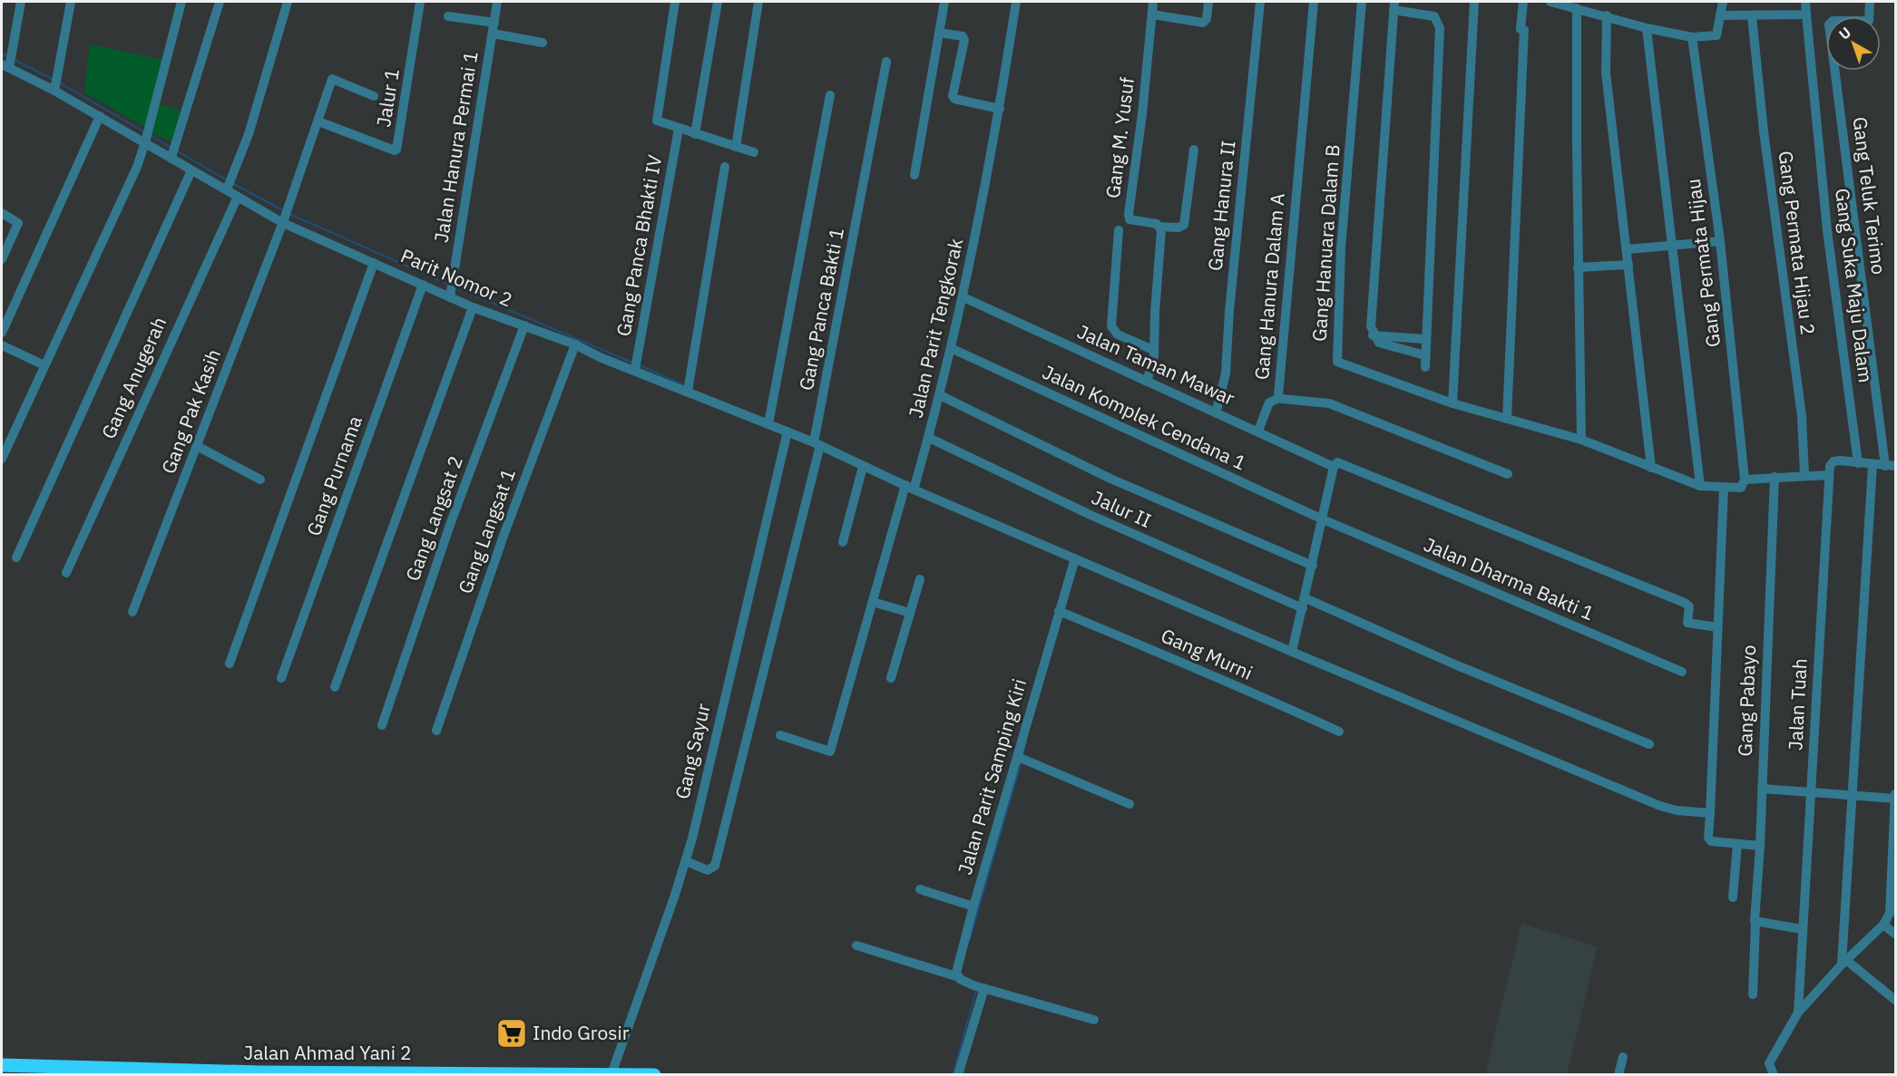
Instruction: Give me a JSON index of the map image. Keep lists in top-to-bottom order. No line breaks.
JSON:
{"streets":{"highway":["Jalan Ahmad Yani 2"],"street":["Jalur 1","Gang M. Yusuf","Jalan Hanura Permai 1","Gang Teluk Terimo","Gang Hanura II","Gang Hanuara Dalam B","Gang Permata Hijau 2","Gang Panca Bhakti IV","Gang Permata Hijau","Parit Nomor 2","Gang Suka Maju Dalam","Gang Hanura Dalam A","Gang Panca Bakti 1","Jalan Parit Tengkorak","Jalan Taman Mawar","Gang Anugerah","Gang Pak Kasih","Jalan Komplek Cendana 1","Gang Purnama","Jalur II","Gang Langsat 2","Gang Langsat 1","Jalan Dharma Bakti 1","Gang Murni","Gang Pabayo","Jalan Tuah","Gang Sayur","Jalan Parit Samping Kiri"]},"crossings":[["Jalur 1","Gang Pak Kasih"],["Jalan Hanura Permai 1","Parit Nomor 2"],["Gang Hanura II","Jalan Taman Mawar"],["Gang Hanuara Dalam B","Gang Permata Hijau 2"],["Gang Hanuara Dalam B","Gang Permata Hijau"],["Gang Hanuara Dalam B","Gang Pabayo"],["Gang Hanuara Dalam B","Jalan Tuah"],["Gang Panca Bhakti IV","Parit Nomor 2"],["Parit Nomor 2","Gang Panca Bakti 1"],["Parit Nomor 2","Jalan Parit Tengkorak"],["Parit Nomor 2","Gang Anugerah"],["Parit Nomor 2","Gang Pak Kasih"],["Parit Nomor 2","Gang Purnama"],["Parit Nomor 2","Gang Langsat 2"],["Parit Nomor 2","Gang Langsat 1"],["Parit Nomor 2","Gang Sayur"],["Gang Panca Bakti 1","Gang Sayur"],["Jalan Parit Tengkorak","Jalan Taman Mawar"],["Jalan Parit Tengkorak","Jalan Komplek Cendana 1"],["Jalan Parit Tengkorak","Jalur II"],["Jalan Komplek Cendana 1","Jalan Dharma Bakti 1"],["Gang Murni","Jalan Parit Samping Kiri"],["Gang Sayur","Jalan Ahmad Yani 2"]],"places":{"supermarket":["Indo Grosir"]},"north":"top left"}
